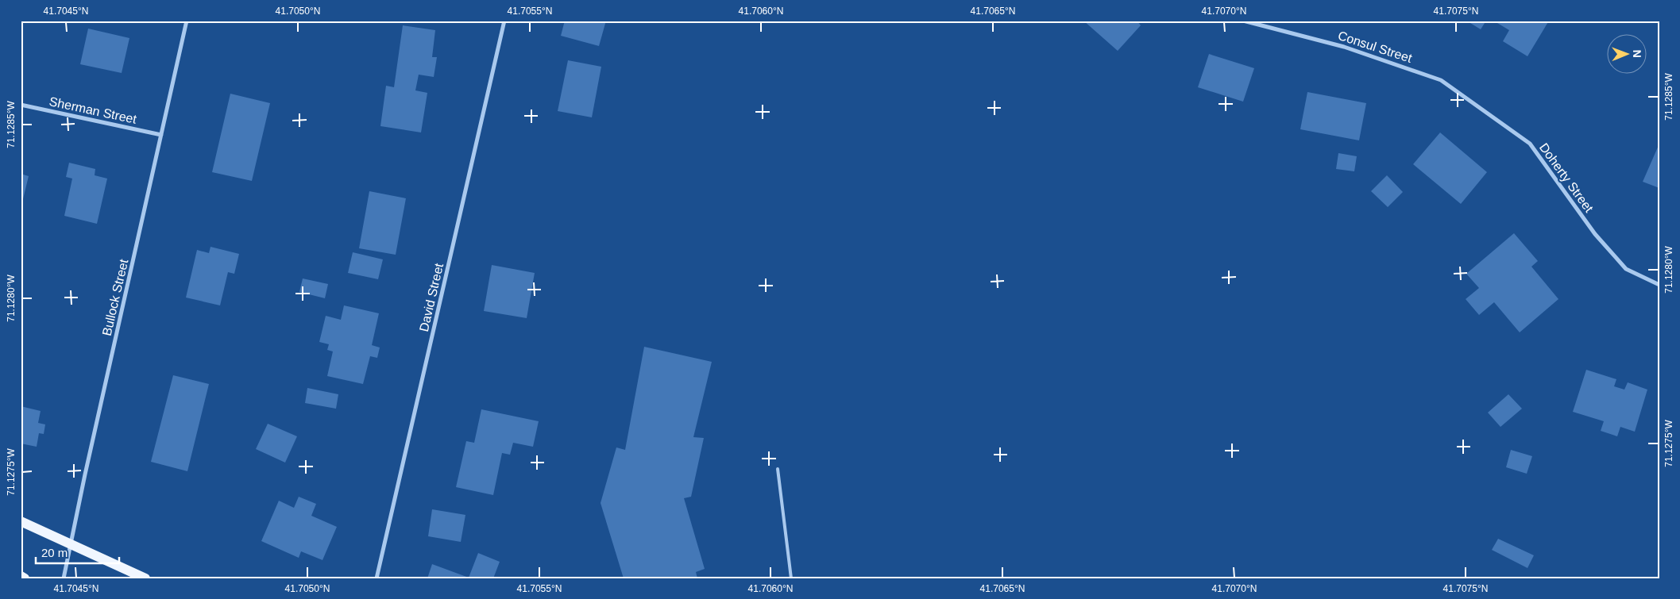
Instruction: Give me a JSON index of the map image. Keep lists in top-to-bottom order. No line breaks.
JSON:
{"streets":{"street":["Consul Street","Sherman Street","Doherty Street","Bullock Street","David Street"]},"crossings":[["Consul Street","Doherty Street"],["Sherman Street","Bullock Street"]],"scale_bar":"20 m","north":"right","coordinates":["41.7045°N","41.7050°N","41.7055°N","41.7060°N","41.7065°N","41.7070°N","41.7075°N","71.1285°W","71.1280°W","71.1275°W"]}
